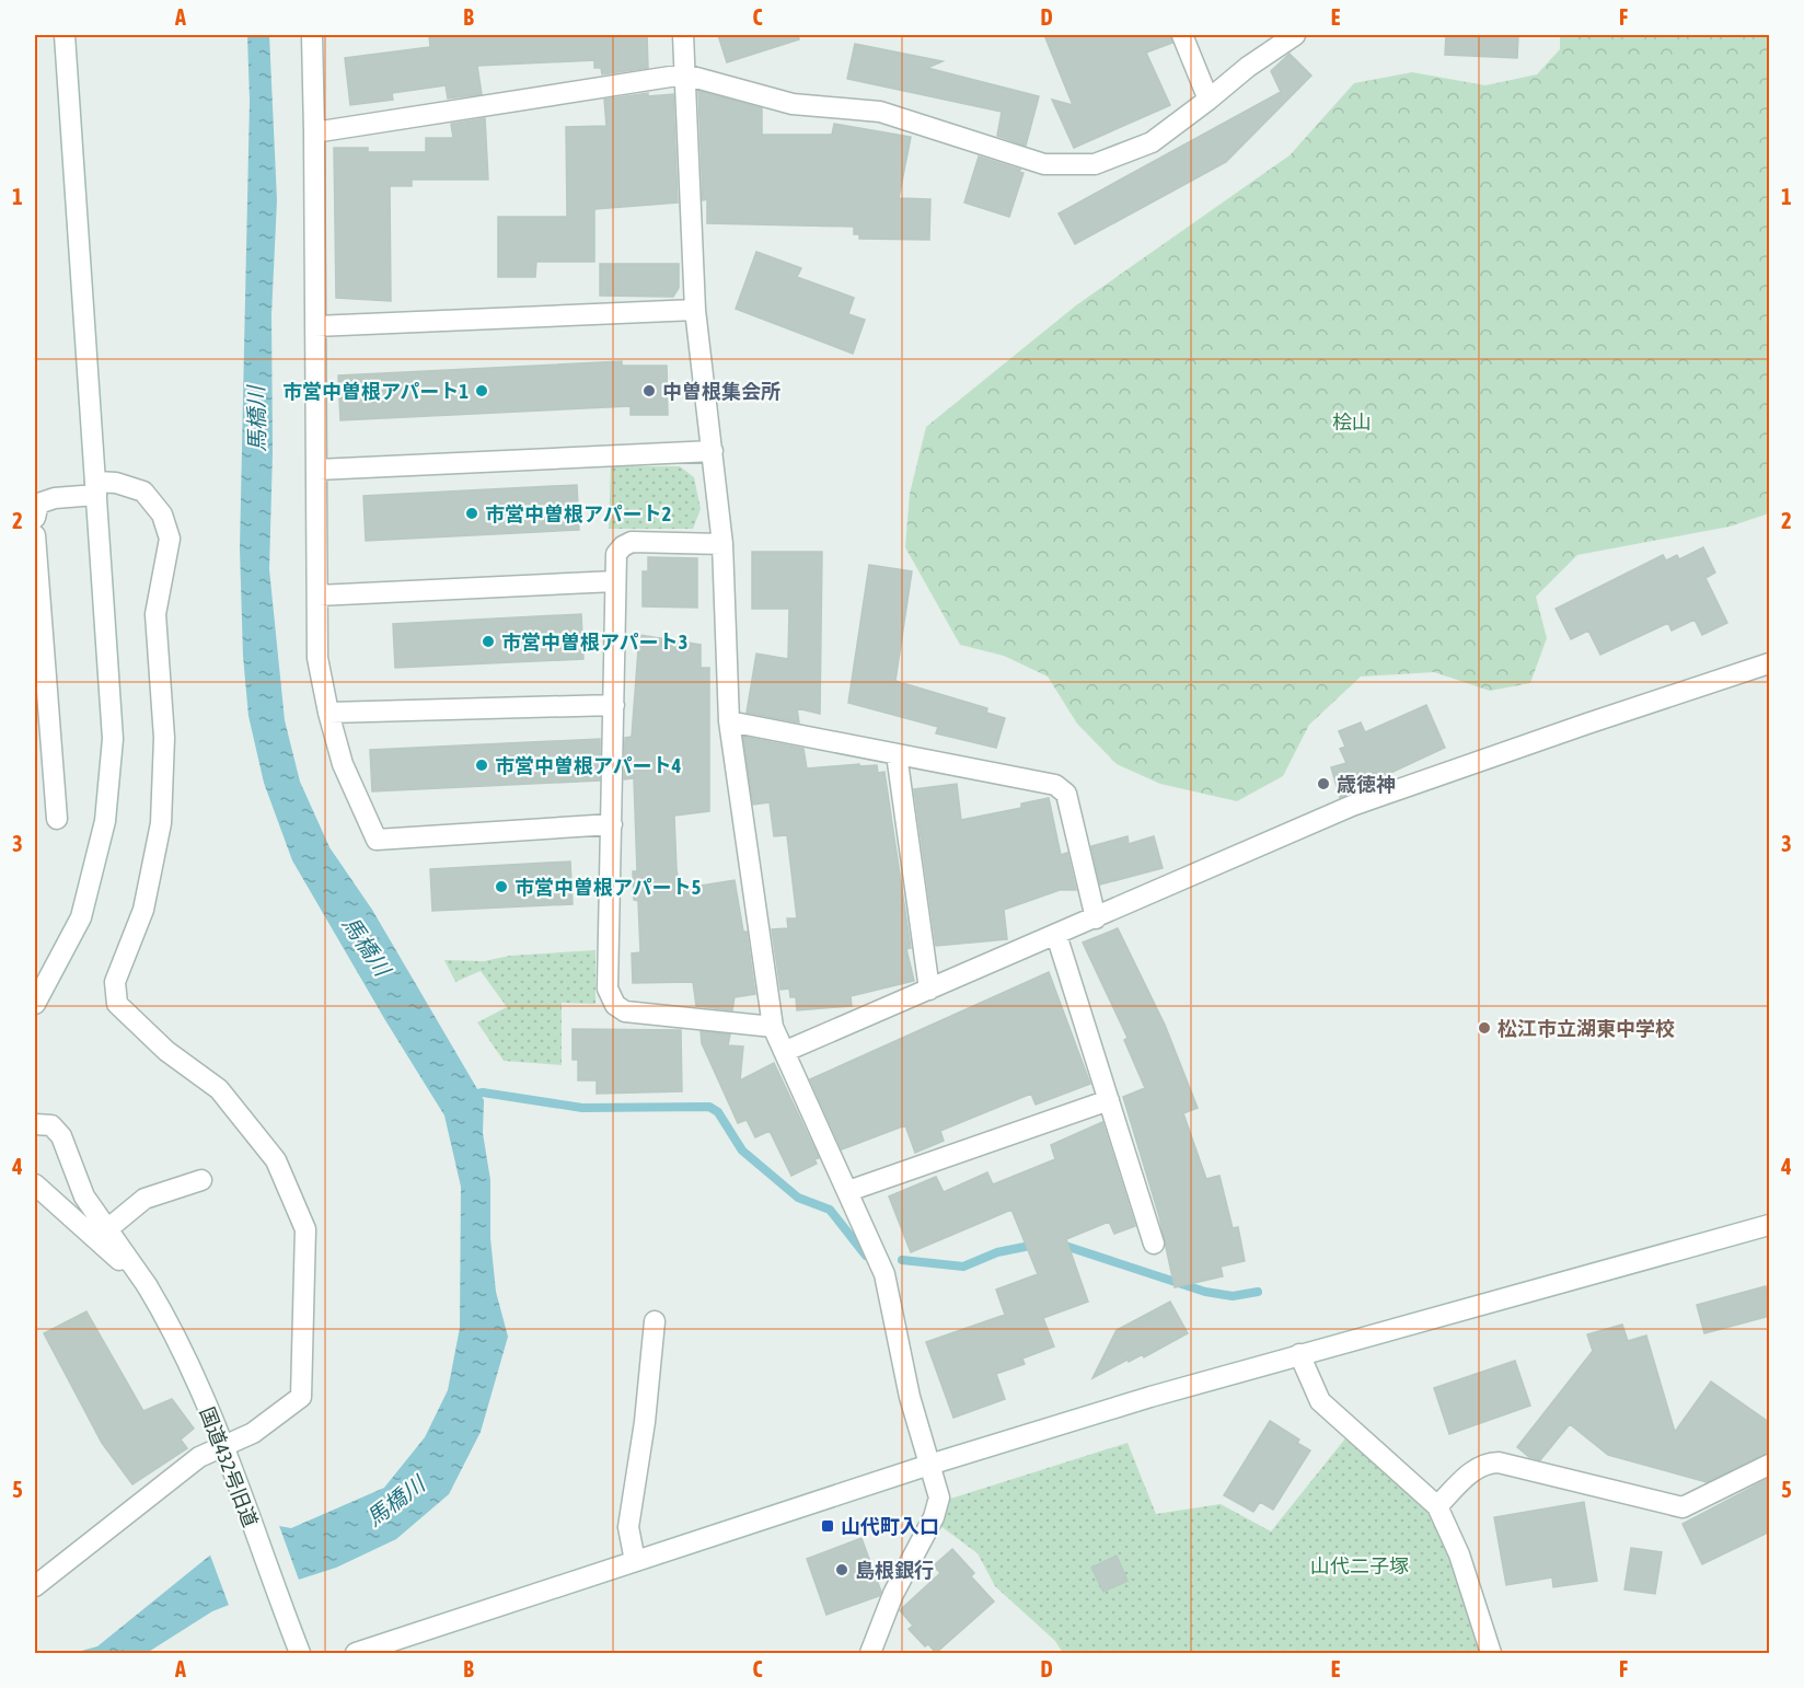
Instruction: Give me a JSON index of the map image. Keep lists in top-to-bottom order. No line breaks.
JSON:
{"streets":{"street":["国道432号旧道"]},"water":["馬橋川"],"parks":["桧山","山代二子塚"],"places":{"other":["市営中曽根アパート1","中曽根集会所","市営中曽根アパート2","市営中曽根アパート3","市営中曽根アパート4","歳徳神","市営中曽根アパート5","松江市立湖東中学校","島根銀行"],"transit":["山代町入口"]},"grid":{"columns":["A","B","C","D","E","F"],"rows":["1","2","3","4","5"]}}
